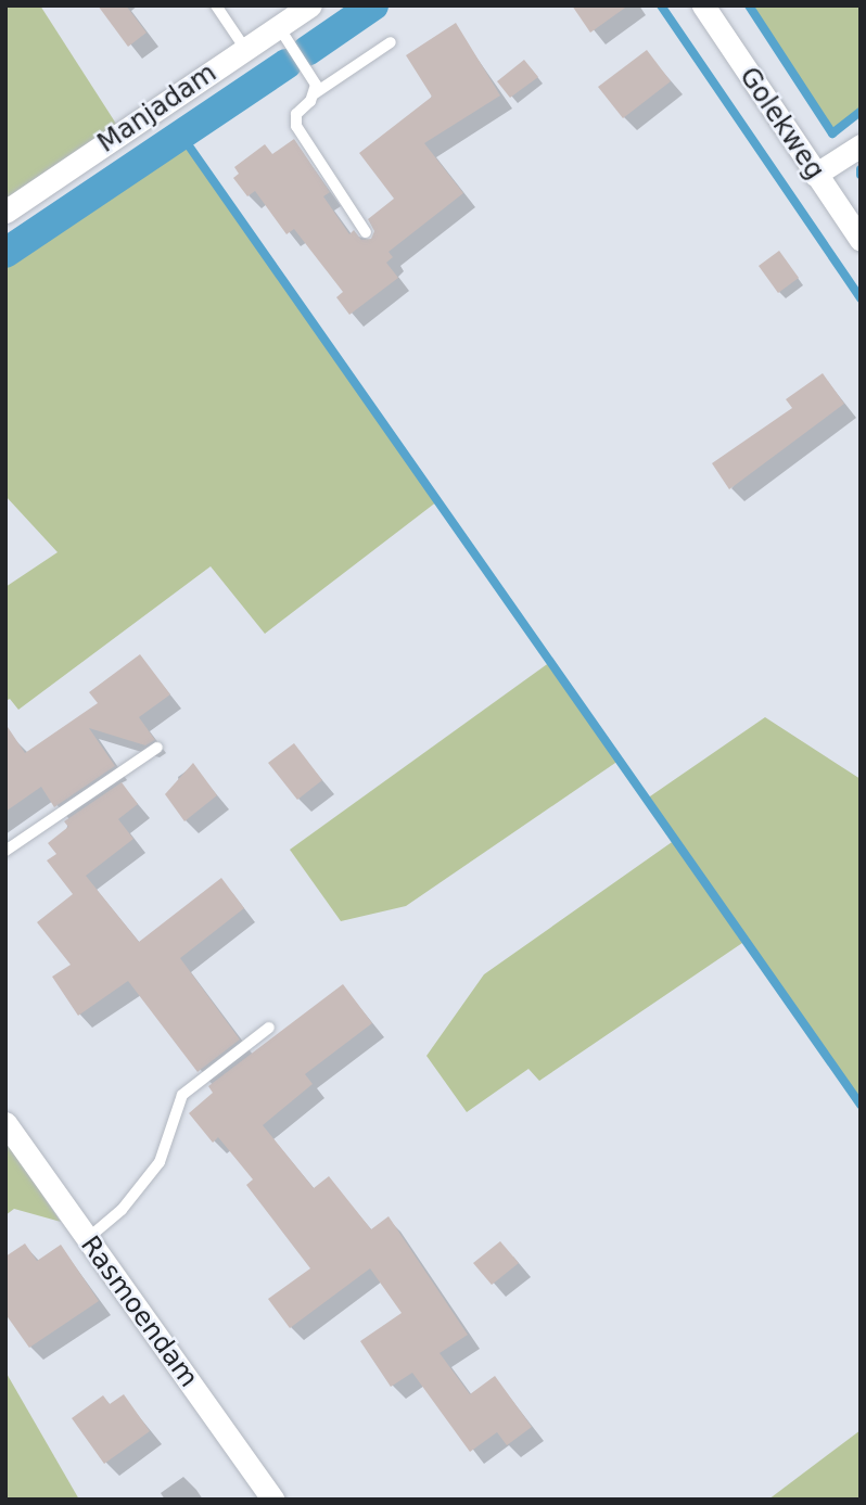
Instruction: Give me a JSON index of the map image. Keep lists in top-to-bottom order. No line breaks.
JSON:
{"streets":{"street":["Manjadam","Golekweg","Rasmoendam"]}}
